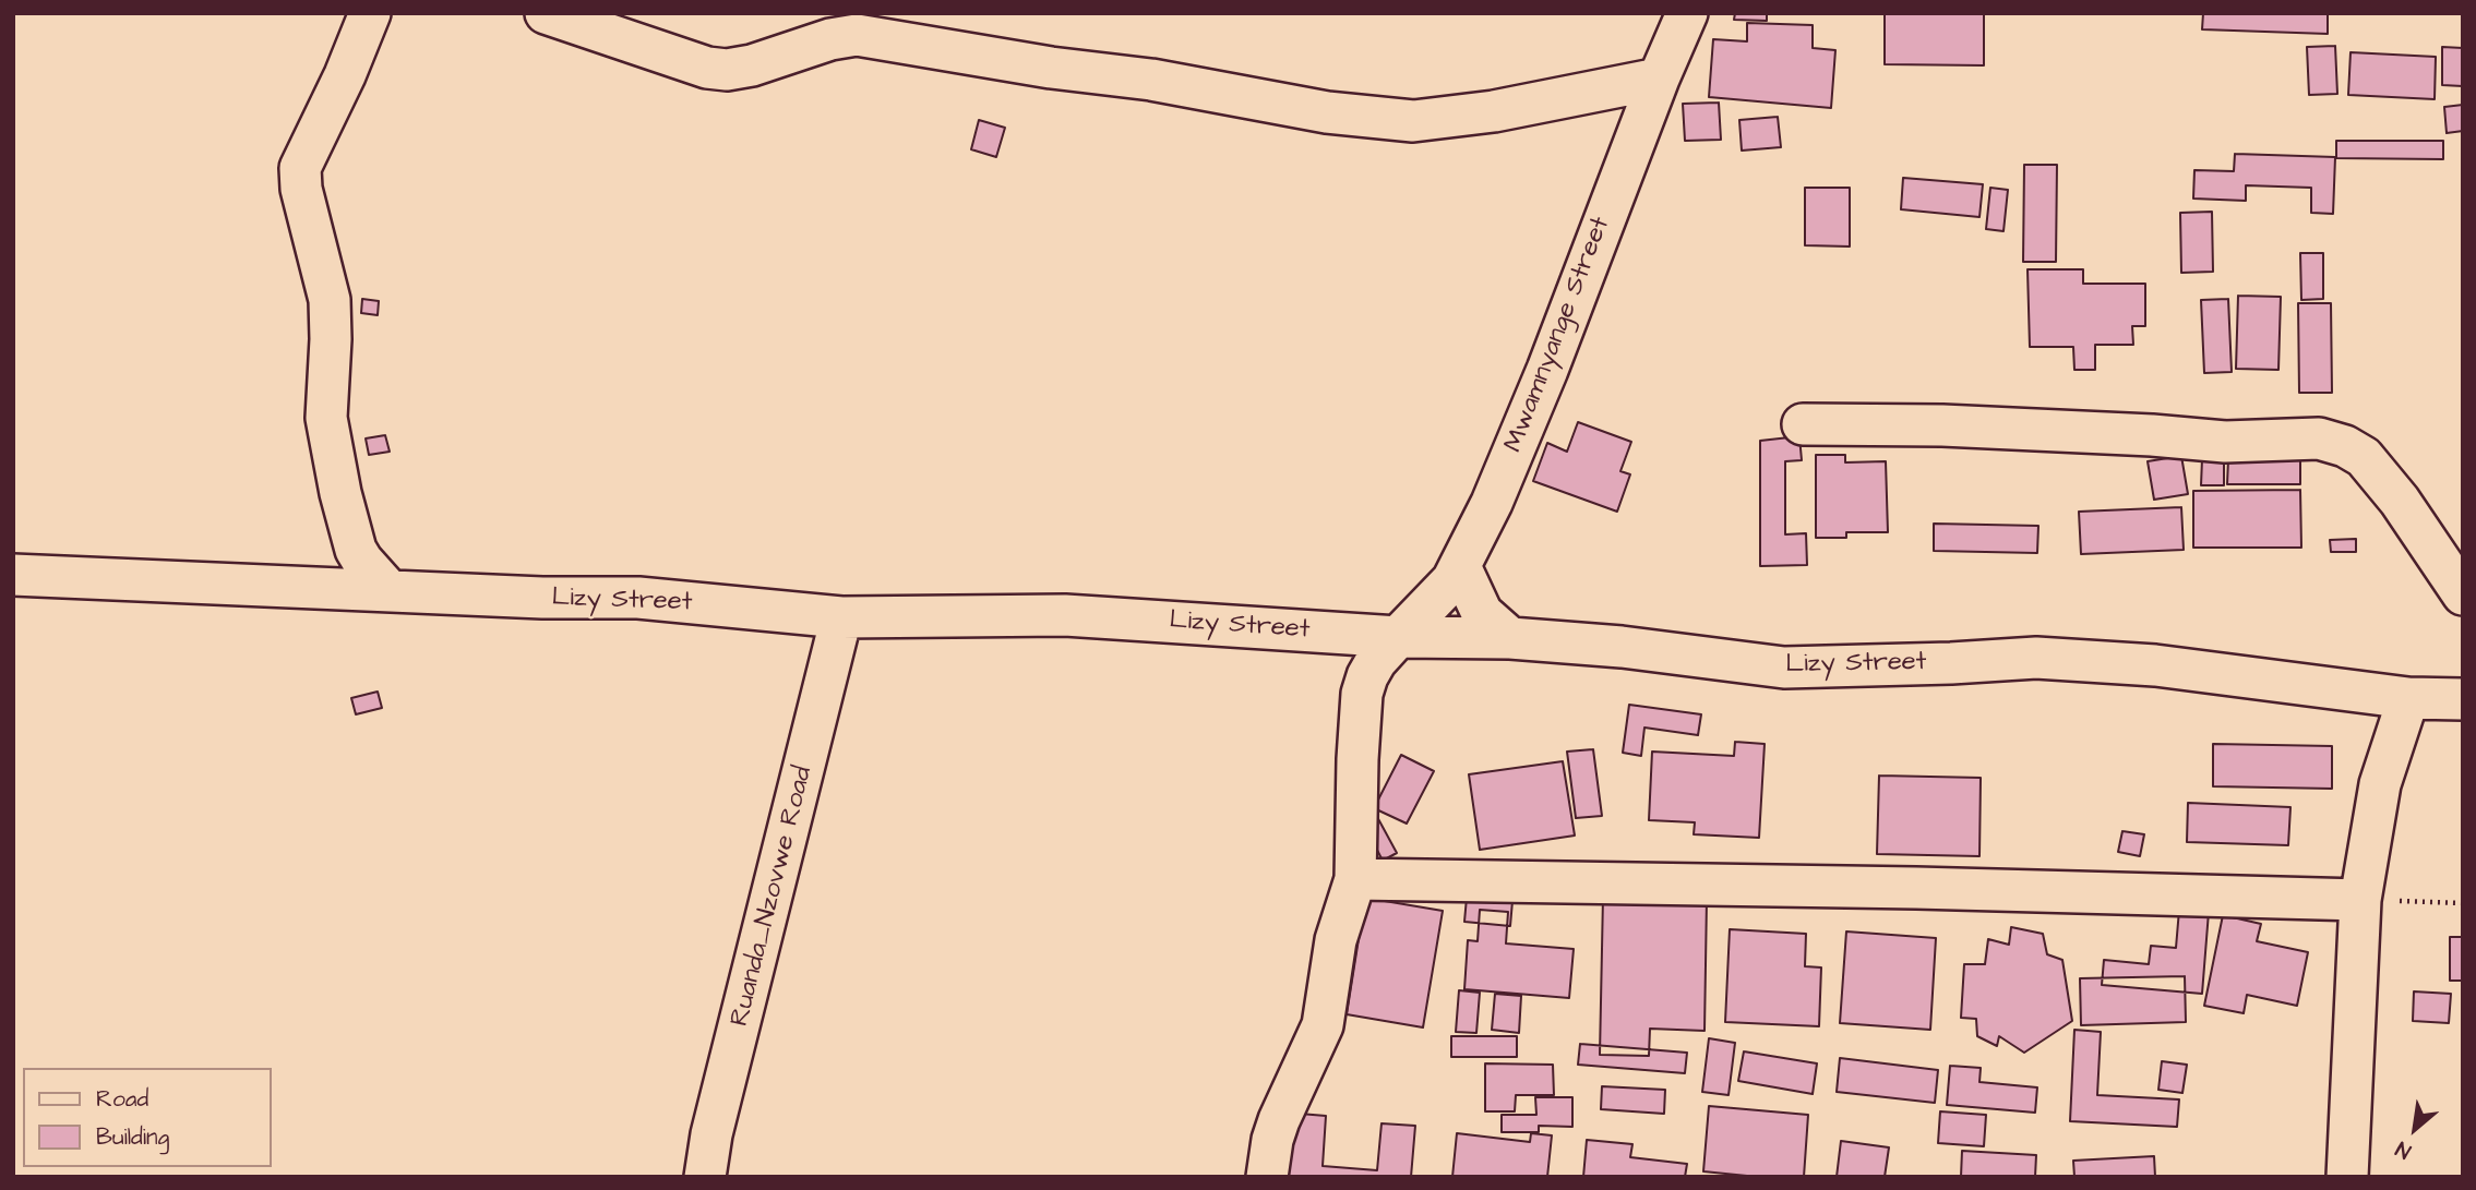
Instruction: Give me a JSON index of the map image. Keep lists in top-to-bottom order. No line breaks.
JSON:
{"streets":{"street":["Mwamnyange Street","Lizy Street","Ruanda_Nzovwe Road"]},"crossings":[["Mwamnyange Street","Lizy Street"],["Lizy Street","Ruanda_Nzovwe Road"]],"legend":["Road","Building"],"north":"bottom left"}
